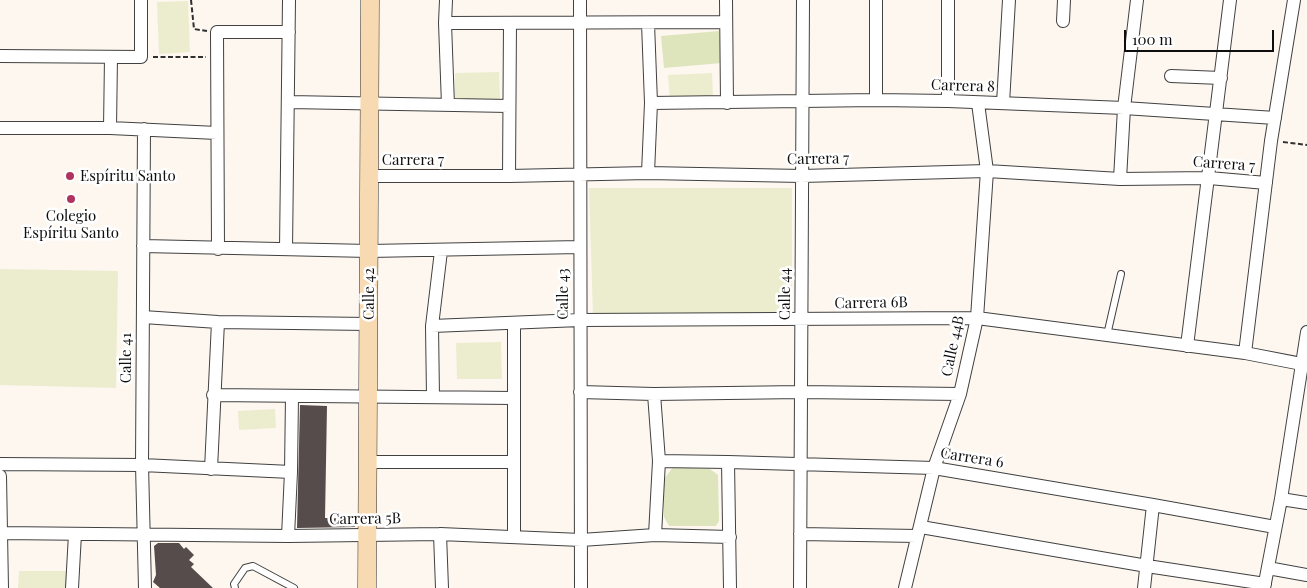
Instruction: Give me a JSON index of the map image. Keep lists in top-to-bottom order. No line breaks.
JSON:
{"streets":{"street":["Carrera 8","Carrera 7","Calle 42","Calle 43","Calle 44","Carrera 6B","Calle 44B","Calle 41","Carrera 6","Carrera 5B"]},"crossings":[["Carrera 8","Calle 44"],["Carrera 8","Calle 44B"],["Carrera 7","Calle 42"],["Carrera 7","Calle 43"],["Carrera 7","Calle 44"],["Carrera 7","Calle 44B"],["Calle 42","Carrera 5B"],["Calle 43","Carrera 6B"],["Calle 43","Carrera 5B"],["Calle 44","Carrera 6B"],["Calle 44","Carrera 6"],["Carrera 6B","Calle 44B"],["Calle 44B","Carrera 6"],["Calle 41","Carrera 5B"]],"places":["Espíritu Santo","Colegio Espíritu Santo"],"scale_bar":"100 m"}
